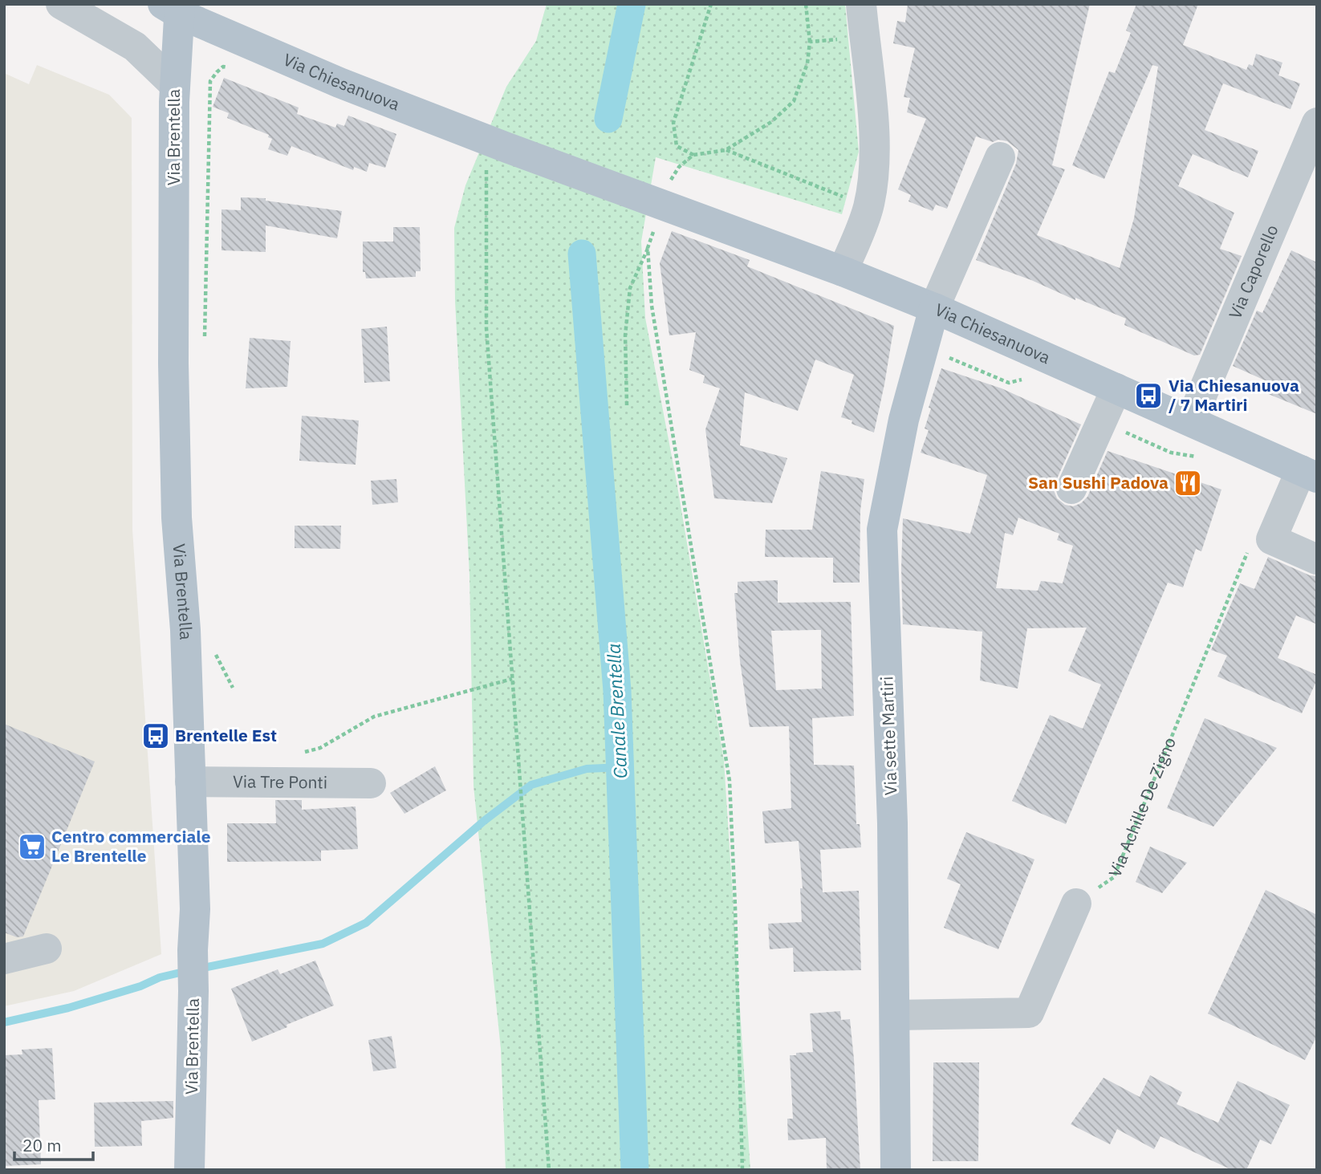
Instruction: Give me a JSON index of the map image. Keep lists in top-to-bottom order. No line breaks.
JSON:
{"streets":{"main road":["Via Chiesanuova","Via Brentella","Via sette Martiri"],"street":["Via Caporello","Via Tre Ponti"],"path":["Via Achille De Zigno"]},"crossings":[["Via Chiesanuova","Via Brentella"],["Via Chiesanuova","Via Caporello"],["Via Chiesanuova","Via sette Martiri"],["Via Brentella","Via Tre Ponti"]],"water":["Canale Brentella"],"places":{"bus stop":["Via Chiesanuova / 7 Martiri","Brentelle Est"],"restaurant":["San Sushi Padova"],"supermarket":["Centro commerciale Le Brentelle"]},"scale_bar":"20 m"}
